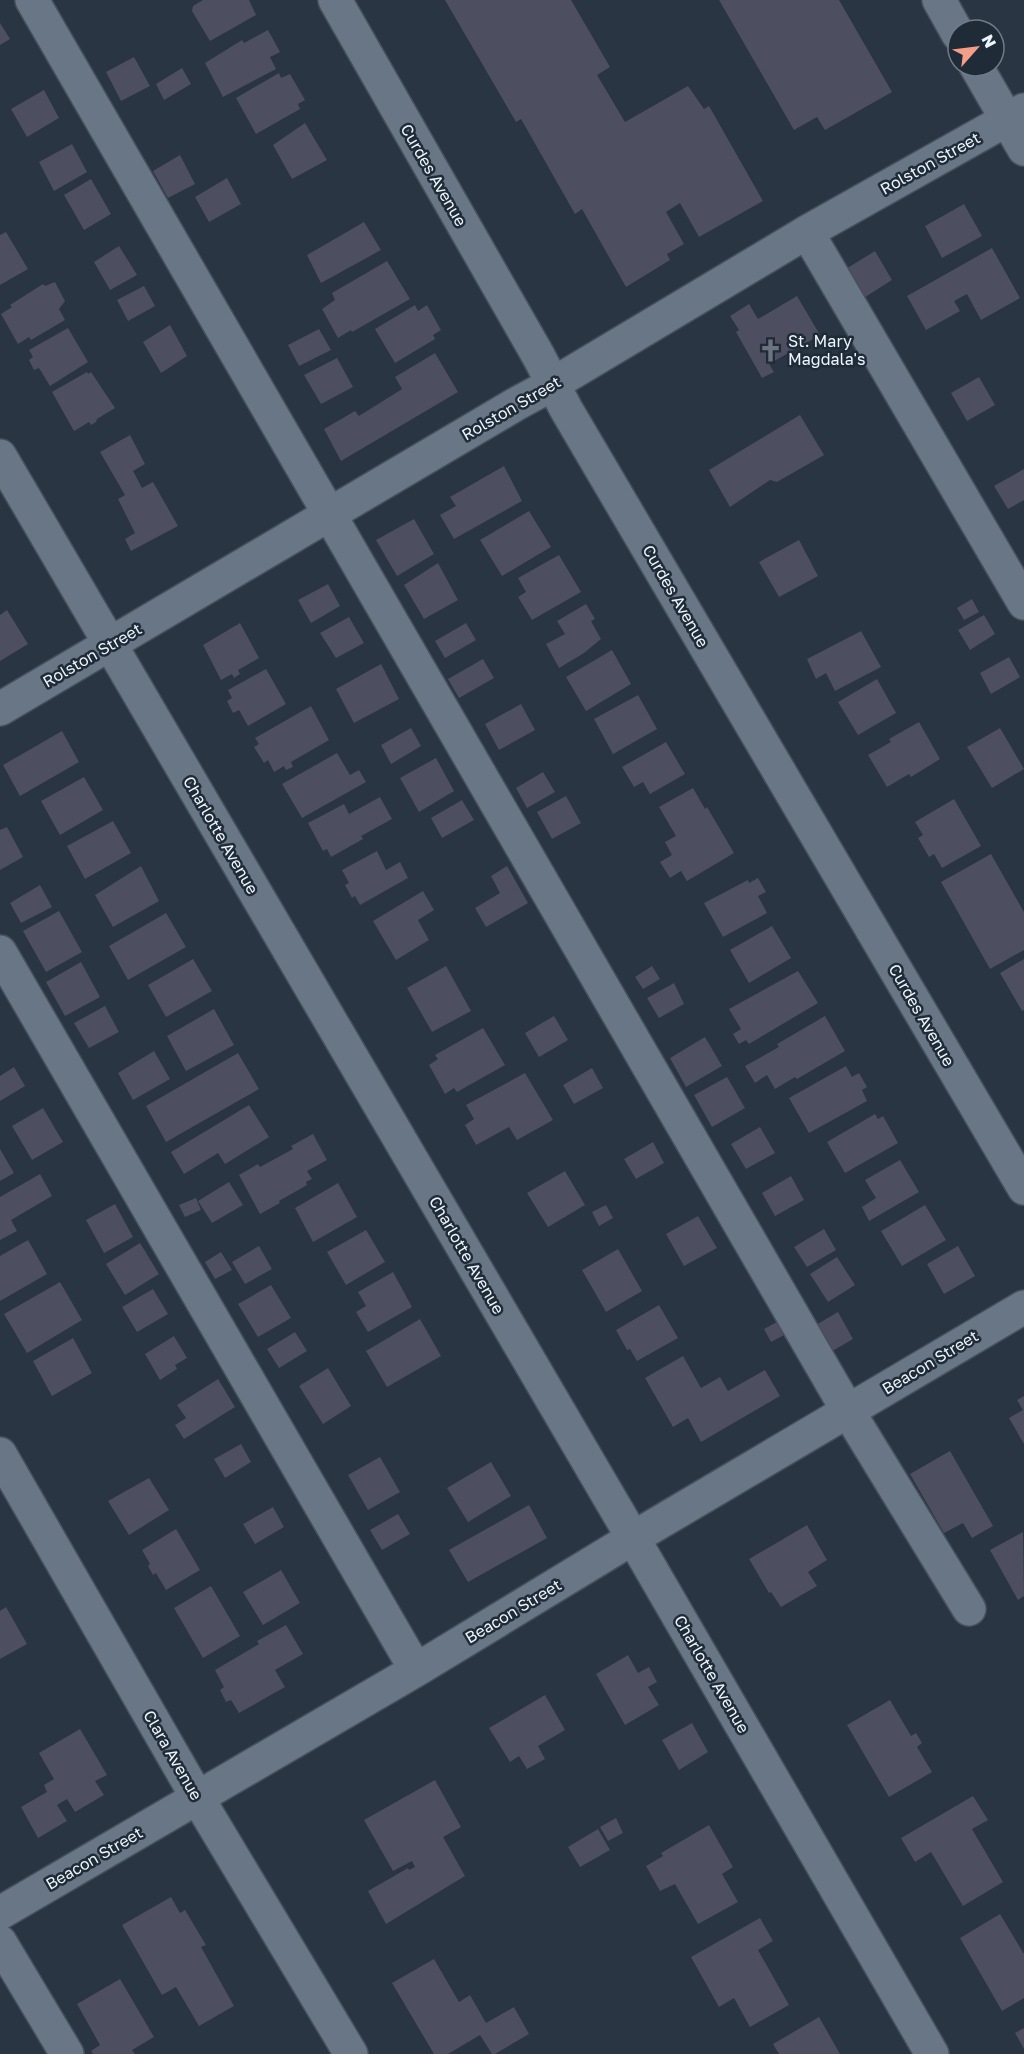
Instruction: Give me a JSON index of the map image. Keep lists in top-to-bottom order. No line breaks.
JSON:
{"streets":{"street":["Rolston Street","Curdes Avenue","Charlotte Avenue","Beacon Street","Clara Avenue"]},"crossings":[["Rolston Street","Curdes Avenue"],["Rolston Street","Charlotte Avenue"],["Charlotte Avenue","Beacon Street"],["Beacon Street","Clara Avenue"]],"places":{"church":["St. Mary Magdala's"]},"north":"top right"}
